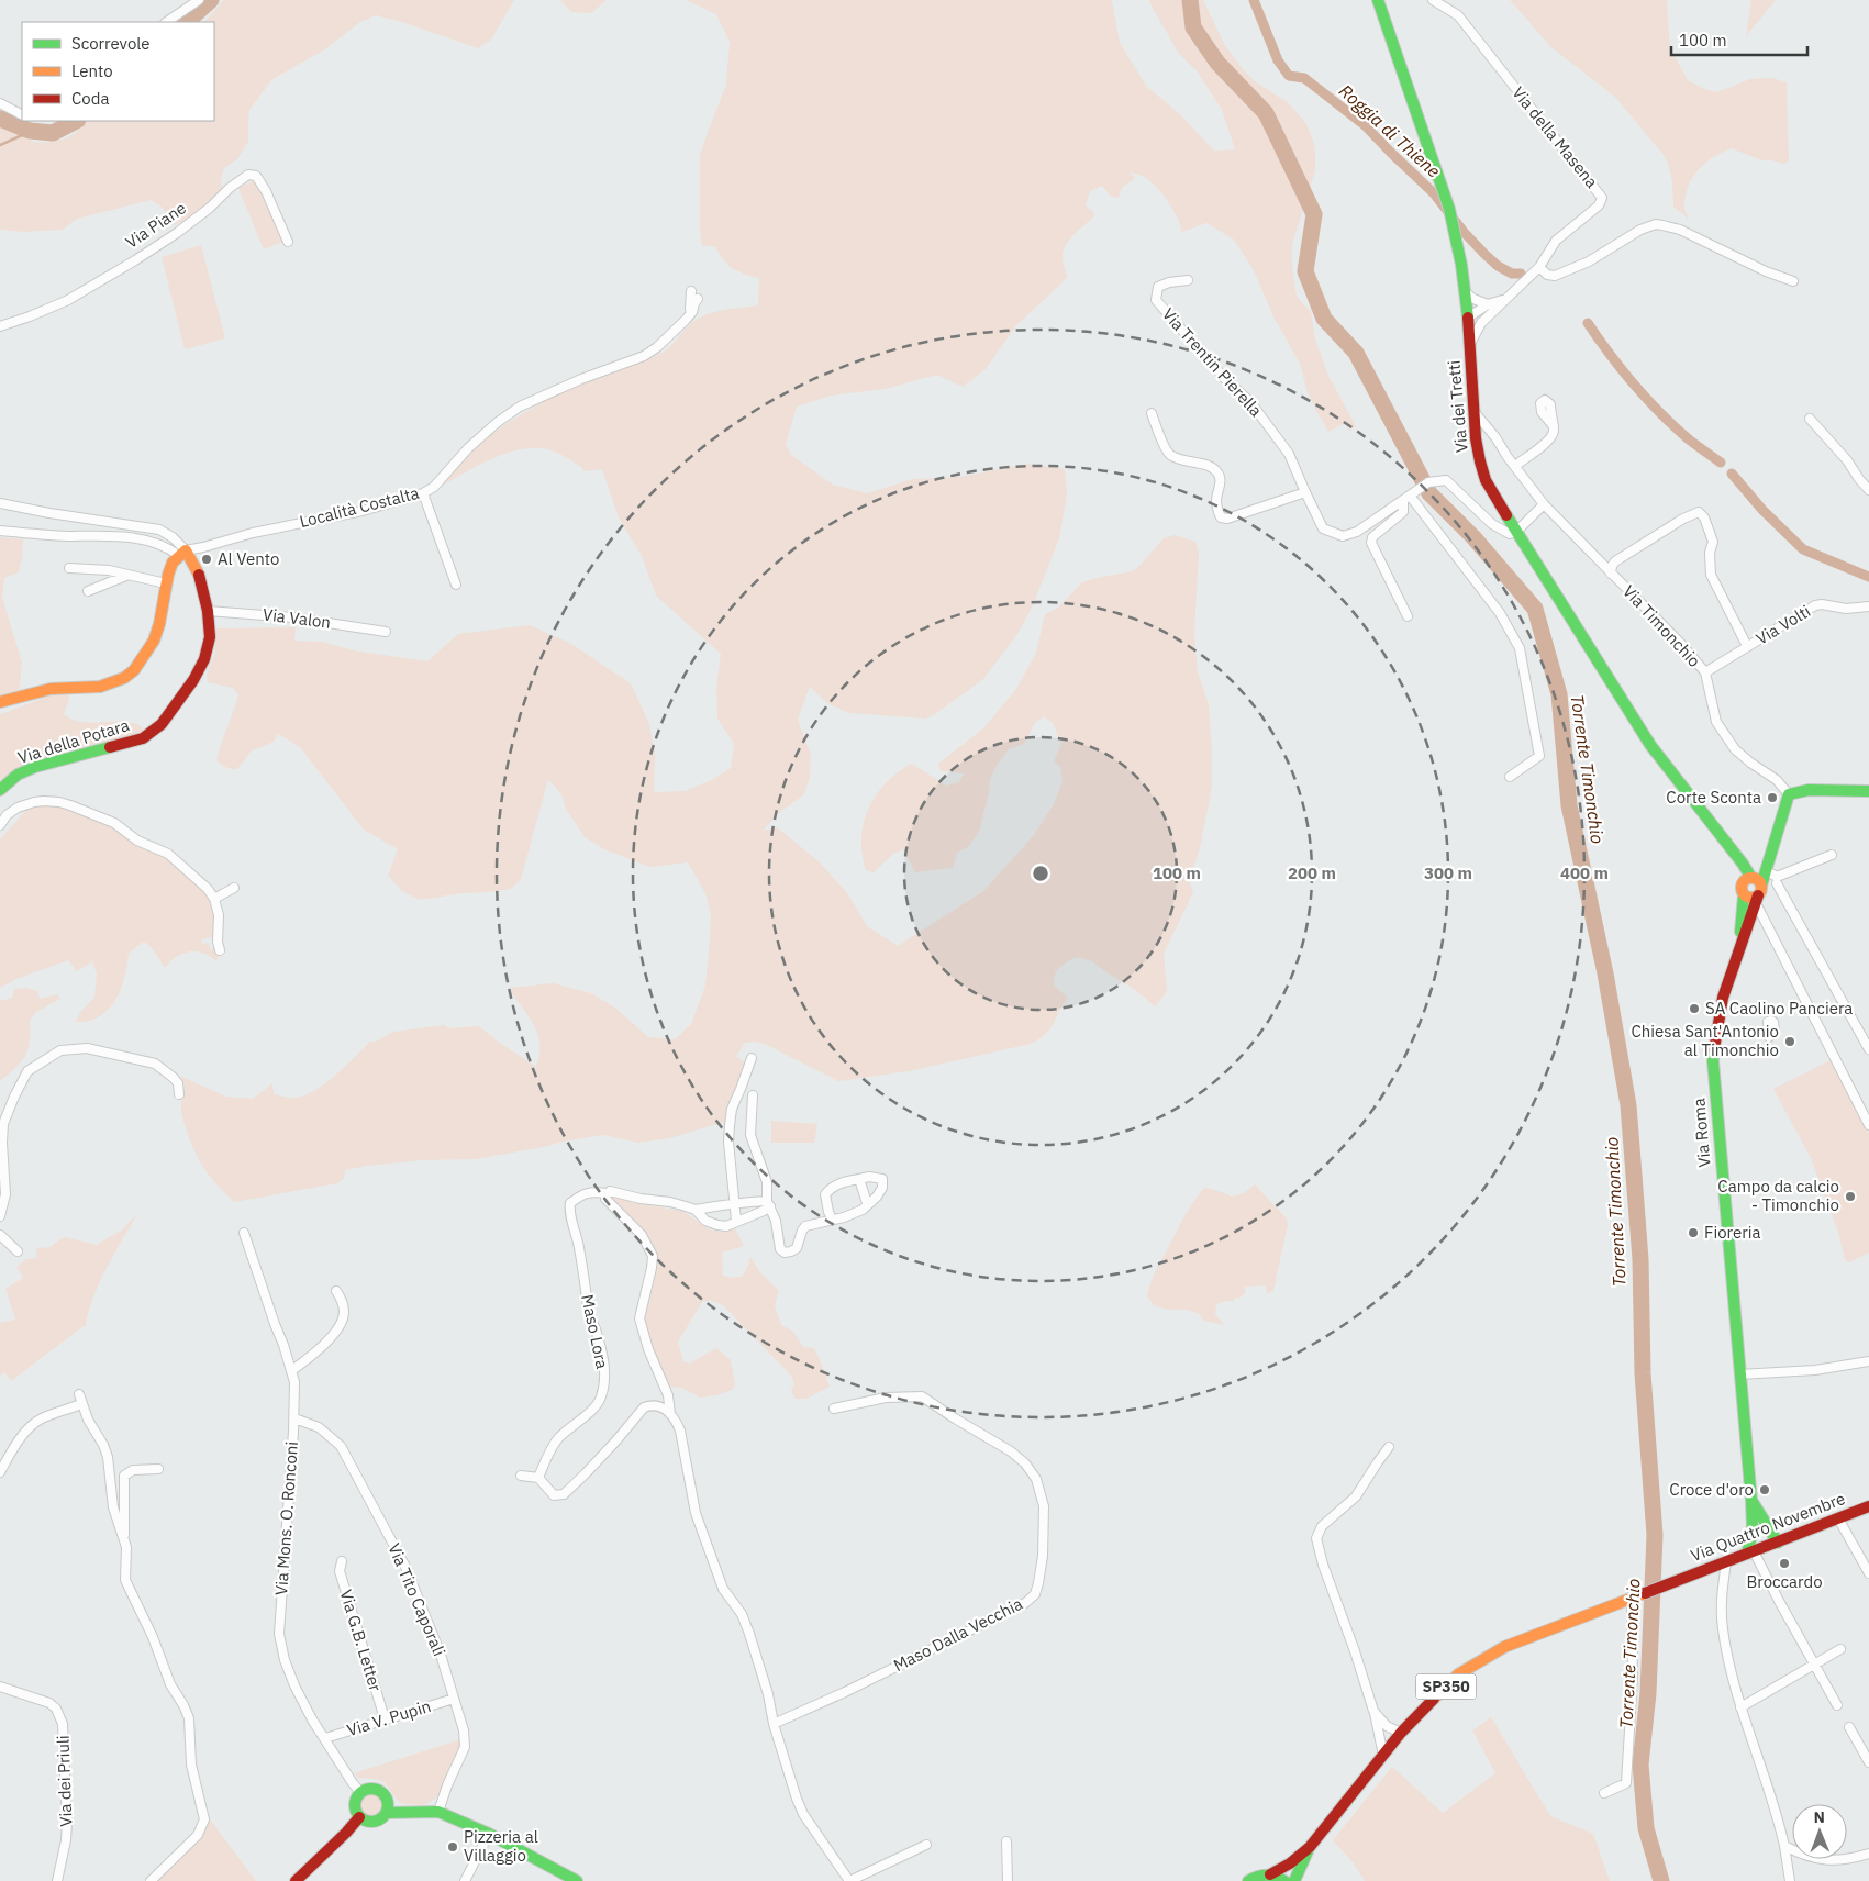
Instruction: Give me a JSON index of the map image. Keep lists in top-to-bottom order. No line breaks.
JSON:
{"streets":{"street":["Via della Masena","Via Piane","Via Trentin Pierella","Via dei Tretti","Località Costalta","Via Valon","Via Volti","Via Timonchio","Via della Potara","Via Roma","Maso Lora","Via Mons. O. Ronconi","Via Quattro Novembre","Via Tito Caporali","Maso Dalla Vecchia","Via G.B. Letter","SP350","Via V. Pupin","Via dei Priuli"]},"crossings":[["Via della Masena","Via dei Tretti"],["Via Trentin Pierella","Via dei Tretti"],["Via dei Tretti","Via Timonchio"],["Via dei Tretti","Via Roma"],["Via Valon","Via della Potara"],["Via Volti","Via Timonchio"],["Via Timonchio","Via Roma"],["Via Roma","Via Quattro Novembre"],["Via Mons. O. Ronconi","Via Tito Caporali"],["Via Mons. O. Ronconi","Via V. Pupin"],["Via Quattro Novembre","SP350"],["Via Tito Caporali","Via V. Pupin"],["Via G.B. Letter","Via V. Pupin"]],"water":["Roggia di Thiene","Torrente Timonchio"],"places":["Al Vento","Corte Sconta","SA Caolino Panciera","Chiesa Sant'Antonio al Timonchio","Campo da calcio - Timonchio","Fioreria","Croce d'oro","Broccardo","Pizzeria al Villaggio"],"legend":["Scorrevole","Lento","Coda"],"scale_bar":"100 m","north":"top","rings":["100 m","200 m","300 m","400 m"]}
